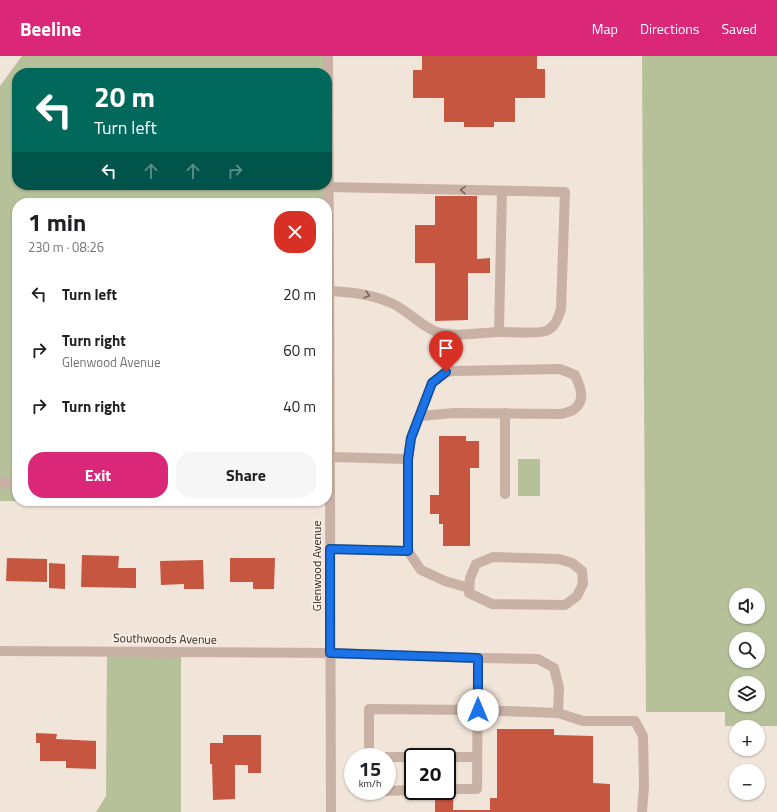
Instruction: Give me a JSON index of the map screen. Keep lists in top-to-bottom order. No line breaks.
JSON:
{"streets":{"street":["Glenwood Avenue","Southwoods Avenue"]},"crossings":[["Glenwood Avenue","Southwoods Avenue"]],"page":{"header":"Beeline","nav":["Map","Directions","Saved"],"turn":["20 m","Turn left"],"heading":["1 min","230 m · 08:26"],"list":[{"name":"Turn left","value":"20 m"},{"name":"Turn right","note":"Glenwood Avenue","value":"60 m"},{"name":"Turn right","value":"40 m"}],"buttons":["Exit","Share"],"map_buttons":["+","−"],"speed":"15 km/h","limit":"20"}}
